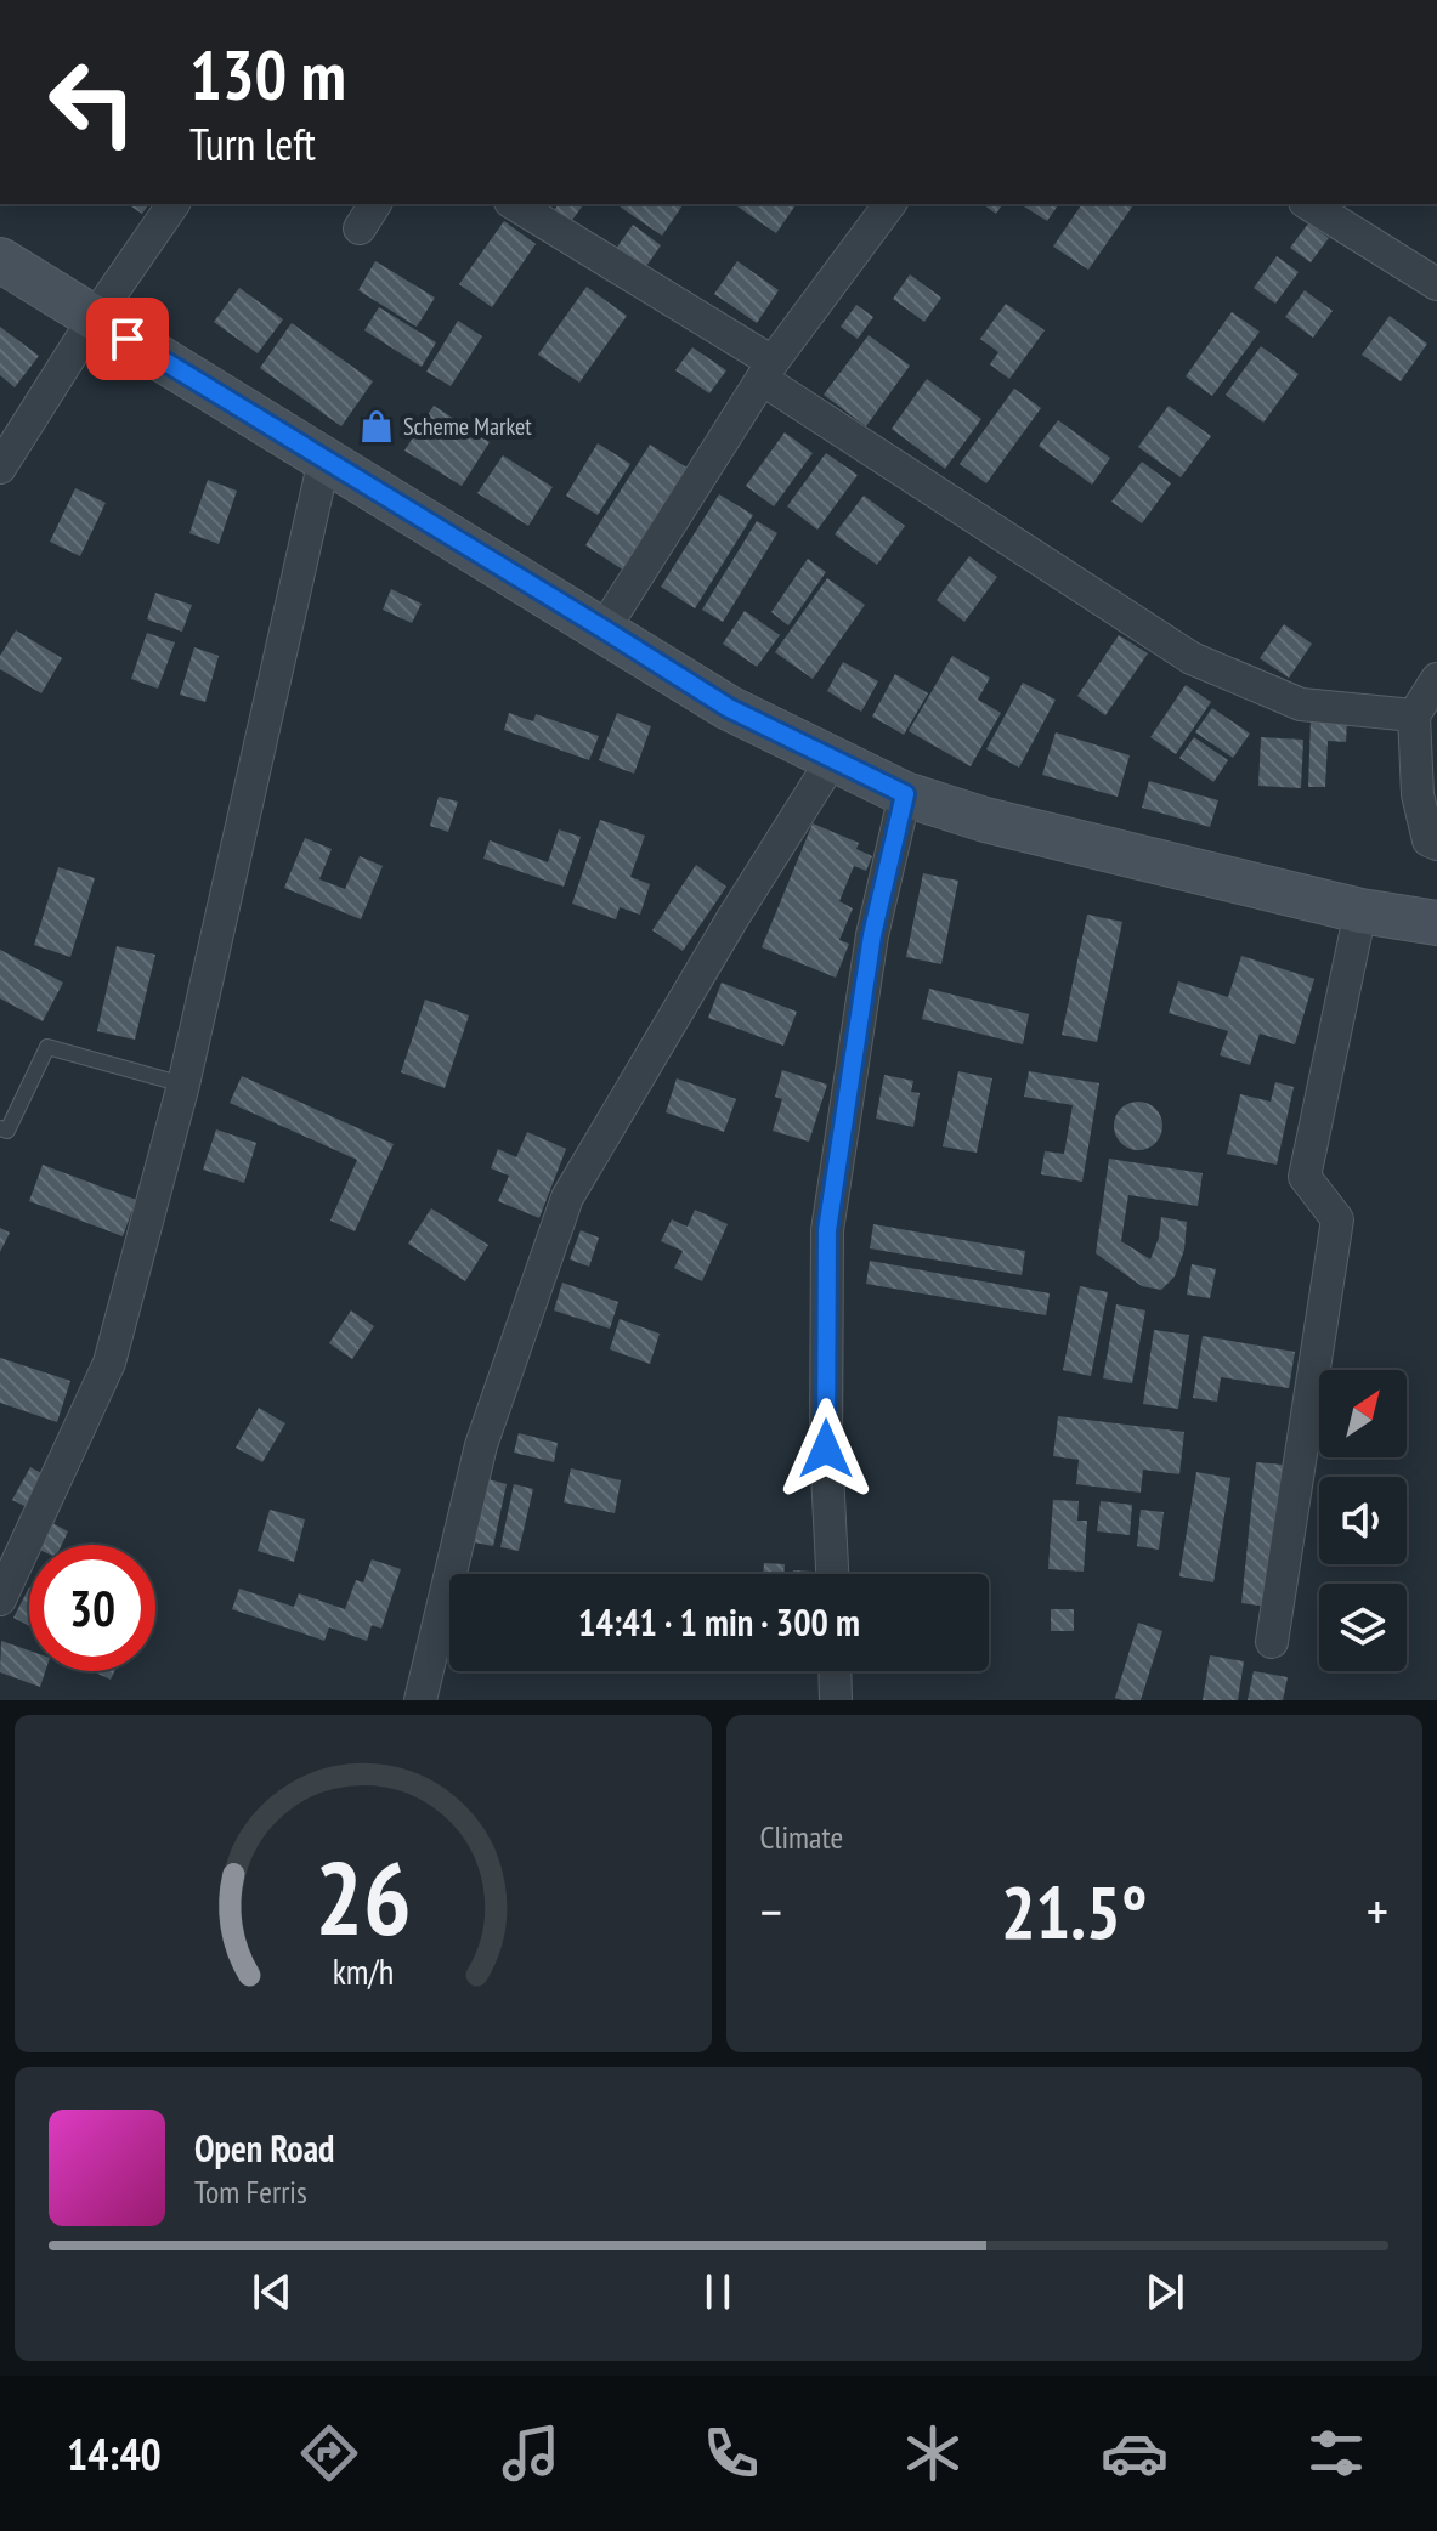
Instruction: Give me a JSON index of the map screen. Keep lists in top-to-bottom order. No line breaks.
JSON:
{"places":{"shop":["Scheme Market"]},"north":"top right","page":{"turn":["130 m","Turn left"],"limit":"30","trip":"14:41 · 1 min · 300 m","tile":"Climate","heat":["−","21.5°","+"],"song":["Open Road","Tom Ferris"],"tabs":"14:40","gauge":["26","km/h"]}}
